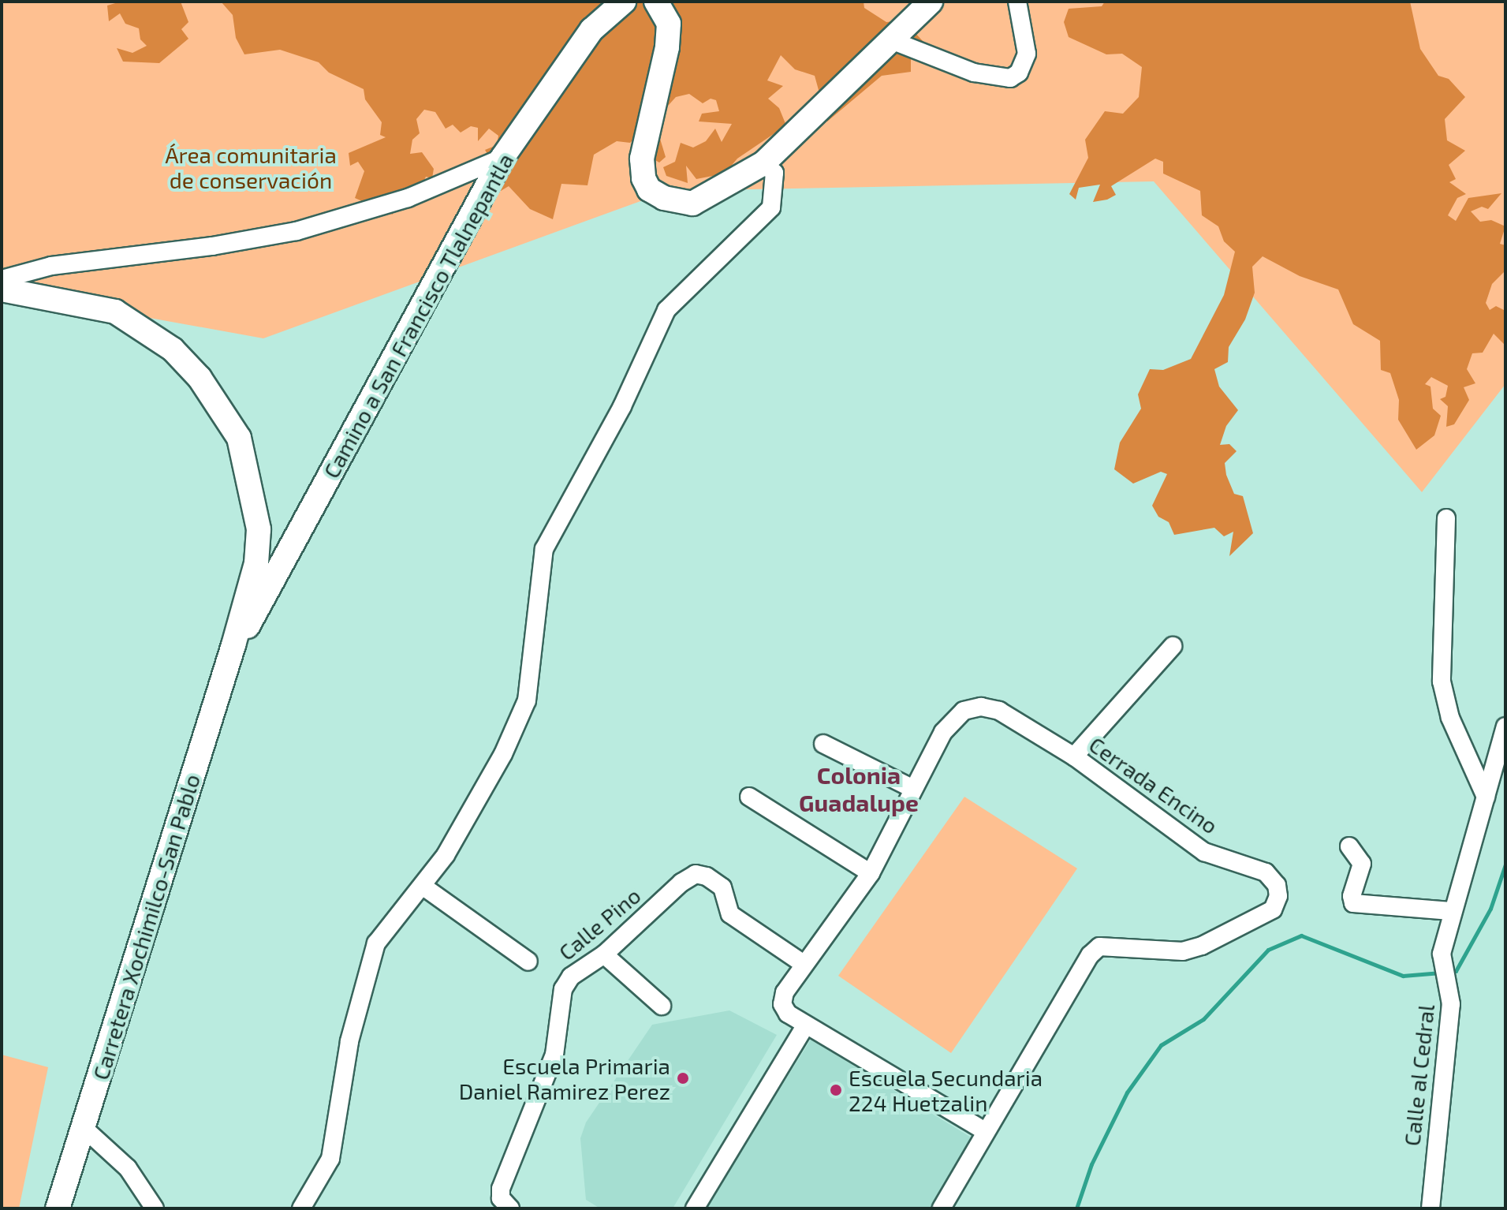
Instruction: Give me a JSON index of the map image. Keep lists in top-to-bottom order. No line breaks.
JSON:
{"streets":{"street":["Camino a San Francisco Tlalnepantla","Cerrada Encino","Calle Pino","Carretera Xochimilco-San Pablo","Calle al Cedral"]},"crossings":[["Camino a San Francisco Tlalnepantla","Carretera Xochimilco-San Pablo"]],"districts":["Colonia Guadalupe"],"parks":["Área comunitaria de conservación"],"places":["Escuela Primaria Daniel Ramirez Perez","Escuela Secundaria 224 Huetzalin"]}
